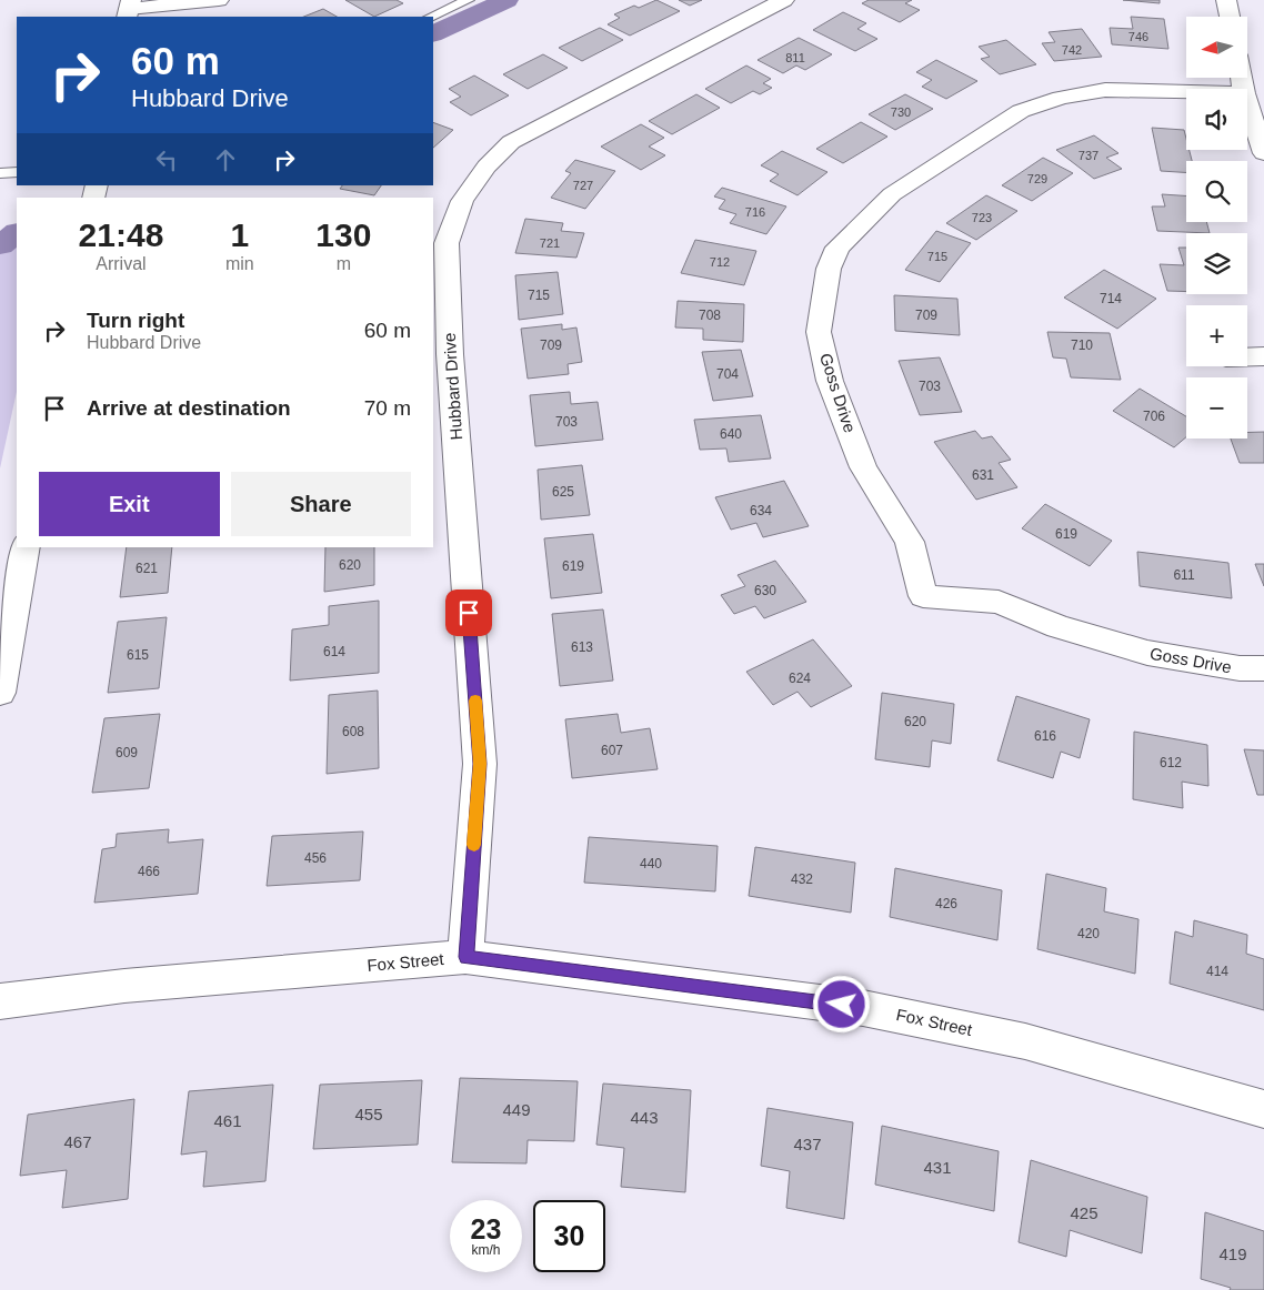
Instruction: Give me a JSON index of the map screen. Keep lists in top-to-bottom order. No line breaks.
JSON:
{"streets":{"street":["Hubbard Drive","Goss Drive","Fox Street"]},"crossings":[["Hubbard Drive","Fox Street"]],"house_numbers":["746","742","811","730","737","729","727","716","723","721","715","712","715","714","708","709","709","710","704","703","706","703","640","631","625","634","619","620","619","621","611","630","613","614","615","624","620","608","616","607","609","612","456","440","466","432","426","420","414","449","455","443","461","467","437","431","425","419"],"north":"left","page":{"map_buttons":["+","−"],"turn":["60 m","Hubbard Drive"],"eta":["21:48","Arrival","1","min","130","m"],"list":[{"name":"Turn right","note":"Hubbard Drive","value":"60 m"},{"name":"Arrive at destination","value":"70 m"}],"buttons":["Exit","Share"],"speed":"23 km/h","limit":"30"}}
